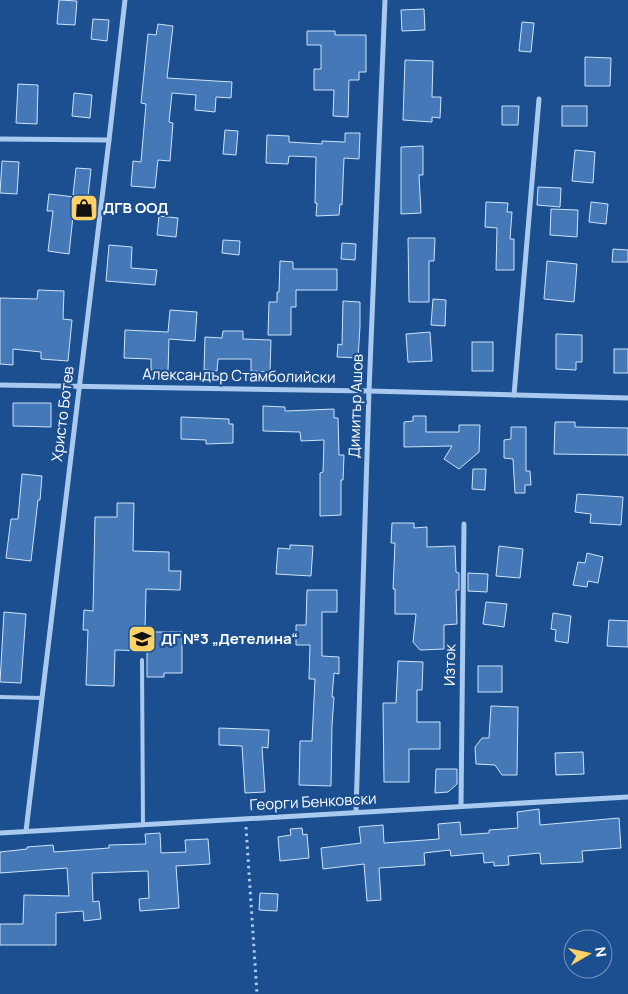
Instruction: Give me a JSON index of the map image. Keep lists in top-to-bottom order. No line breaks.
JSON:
{"streets":{"street":["Александър Стамболийски","Димитър Ашов","Христо Ботев","Изток","Георги Бенковски"]},"crossings":[["Александър Стамболийски","Димитър Ашов"],["Александър Стамболийски","Христо Ботев"],["Димитър Ашов","Георги Бенковски"],["Христо Ботев","Георги Бенковски"],["Изток","Георги Бенковски"]],"places":{"shop":["ДГВ ООД"],"school or university":["ДГ №3 „Детелина“"]},"north":"right"}
